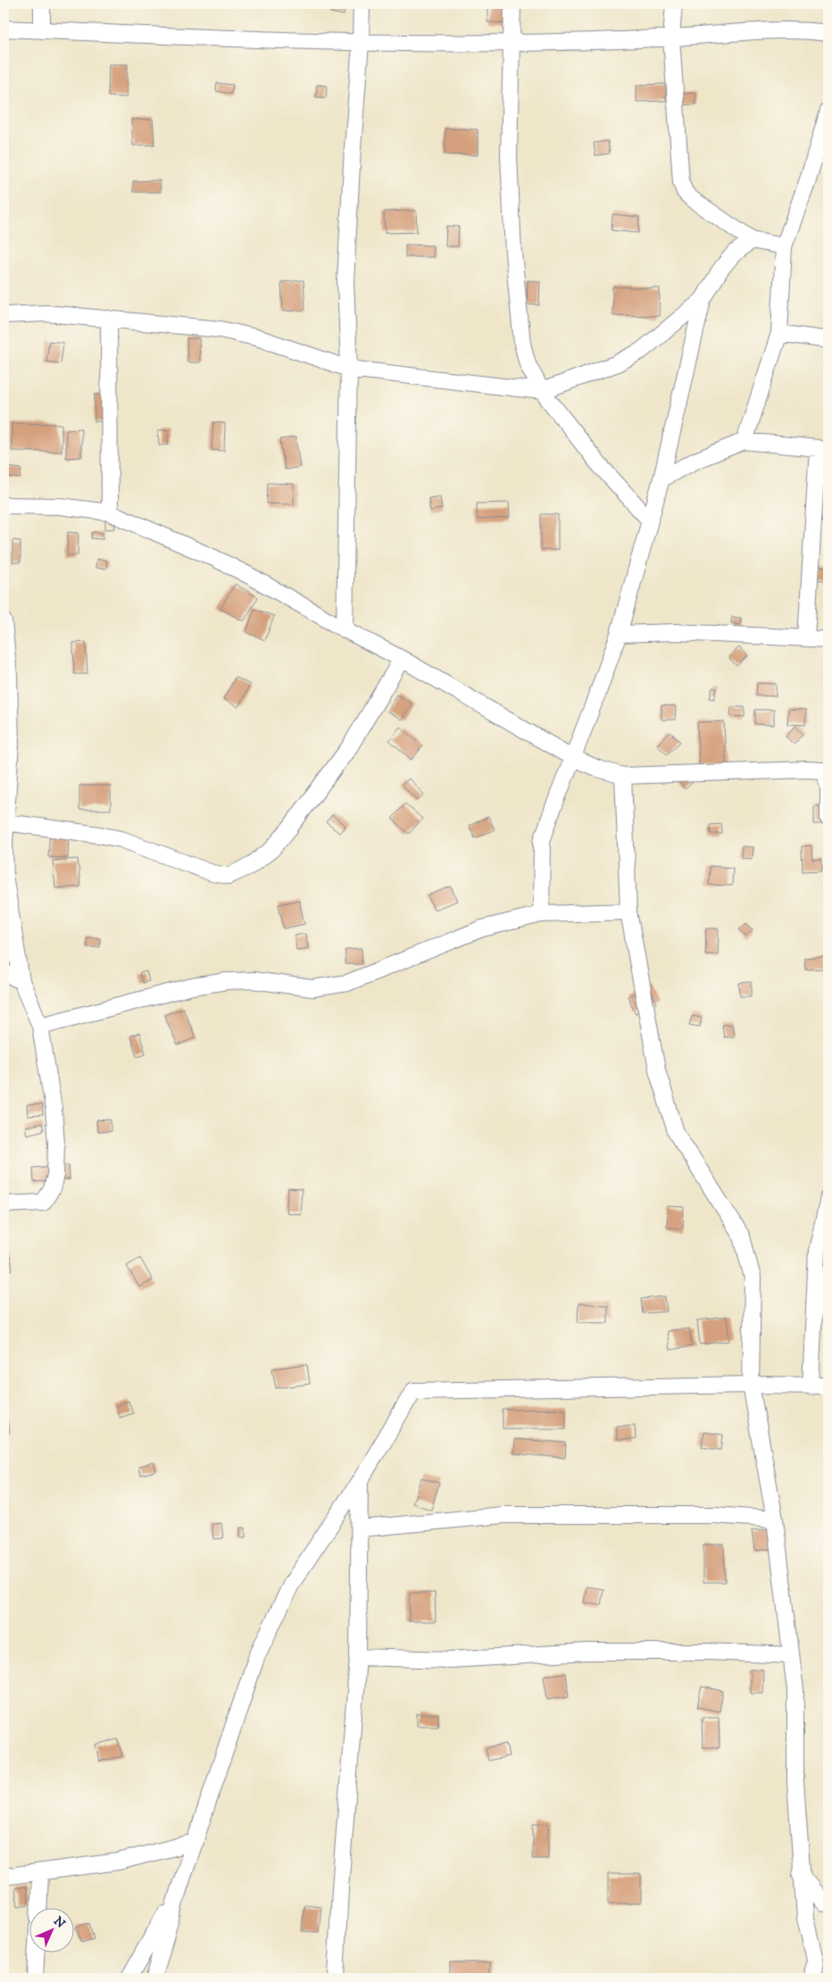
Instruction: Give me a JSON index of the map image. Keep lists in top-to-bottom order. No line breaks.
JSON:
{"north":"top right"}
